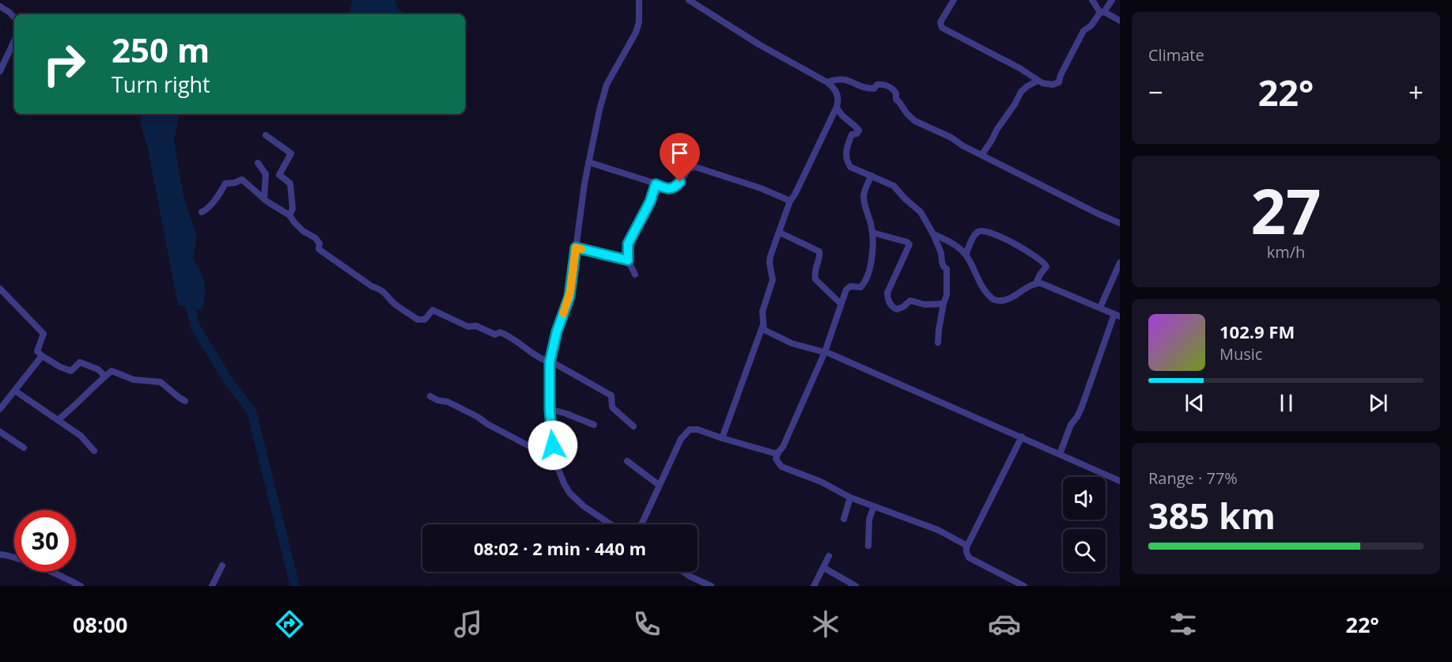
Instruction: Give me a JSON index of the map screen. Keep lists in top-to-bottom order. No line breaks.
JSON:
{"page":{"tile":["Climate",["27","km/h"],["Range · 77%","385 km"]],"turn":["250 m","Turn right"],"heat":["−","22°","+"],"song":["102.9 FM","Music"],"limit":"30","trip":"08:02 · 2 min · 440 m","tabs":["08:00","22°"]}}
